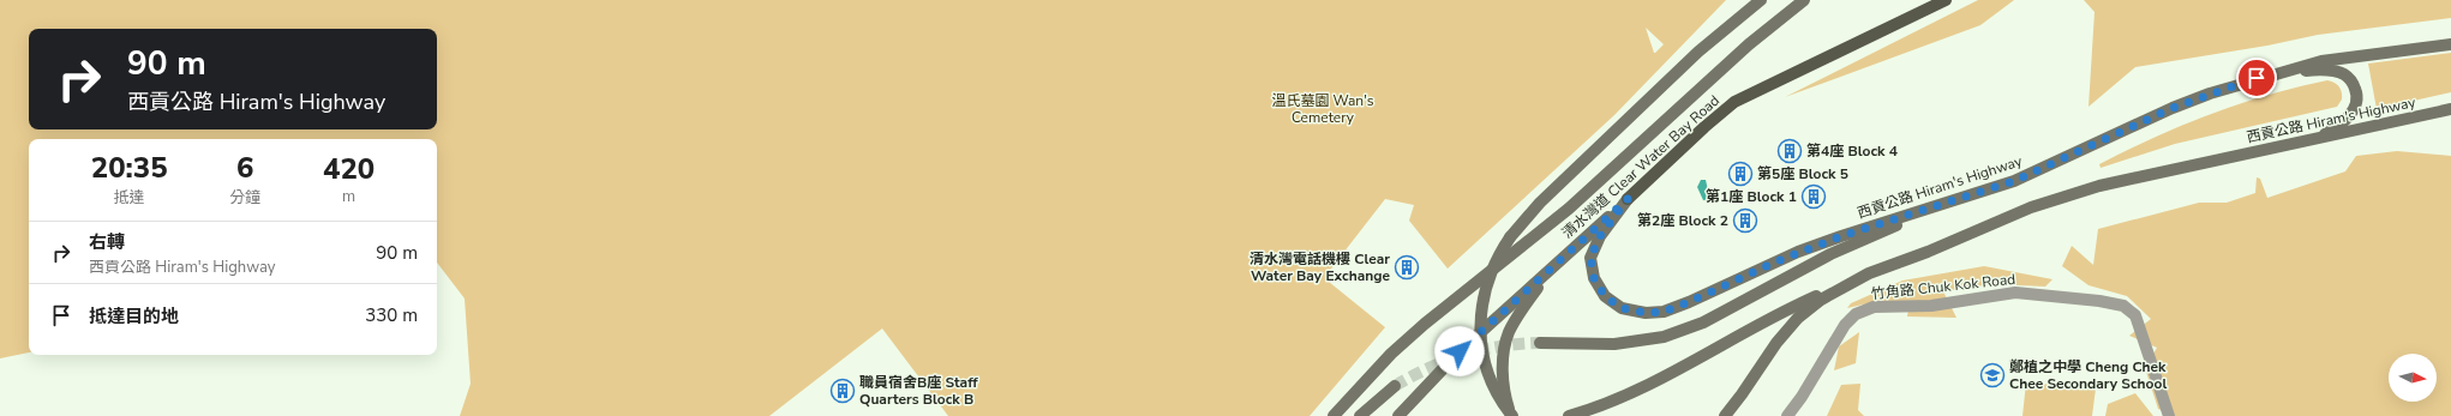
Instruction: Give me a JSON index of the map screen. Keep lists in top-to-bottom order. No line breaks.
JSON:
{"streets":{"main road":["西貢公路 Hiram's Highway","清水灣道 Clear Water Bay Road"],"street":["竹角路 Chuk Kok Road"]},"crossings":[["西貢公路 Hiram's Highway","清水灣道 Clear Water Bay Road"]],"parks":["溫氏墓園 Wan's Cemetery"],"places":{"building":["第4座 Block 4","第5座 Block 5","第1座 Block 1","第2座 Block 2","清水灣電話機樓 Clear Water Bay Exchange","職員宿舍B座 Staff Quarters Block B"],"school or university":["鄭植之中學 Cheng Chek Chee Secondary School"]},"north":"right","page":{"turn":["90 m","西貢公路 Hiram's Highway"],"eta":["20:35","抵達","6","分鐘","420","m"],"list":[{"name":"右轉","note":"西貢公路 Hiram's Highway","value":"90 m"},{"name":"抵達目的地","value":"330 m"}]}}
